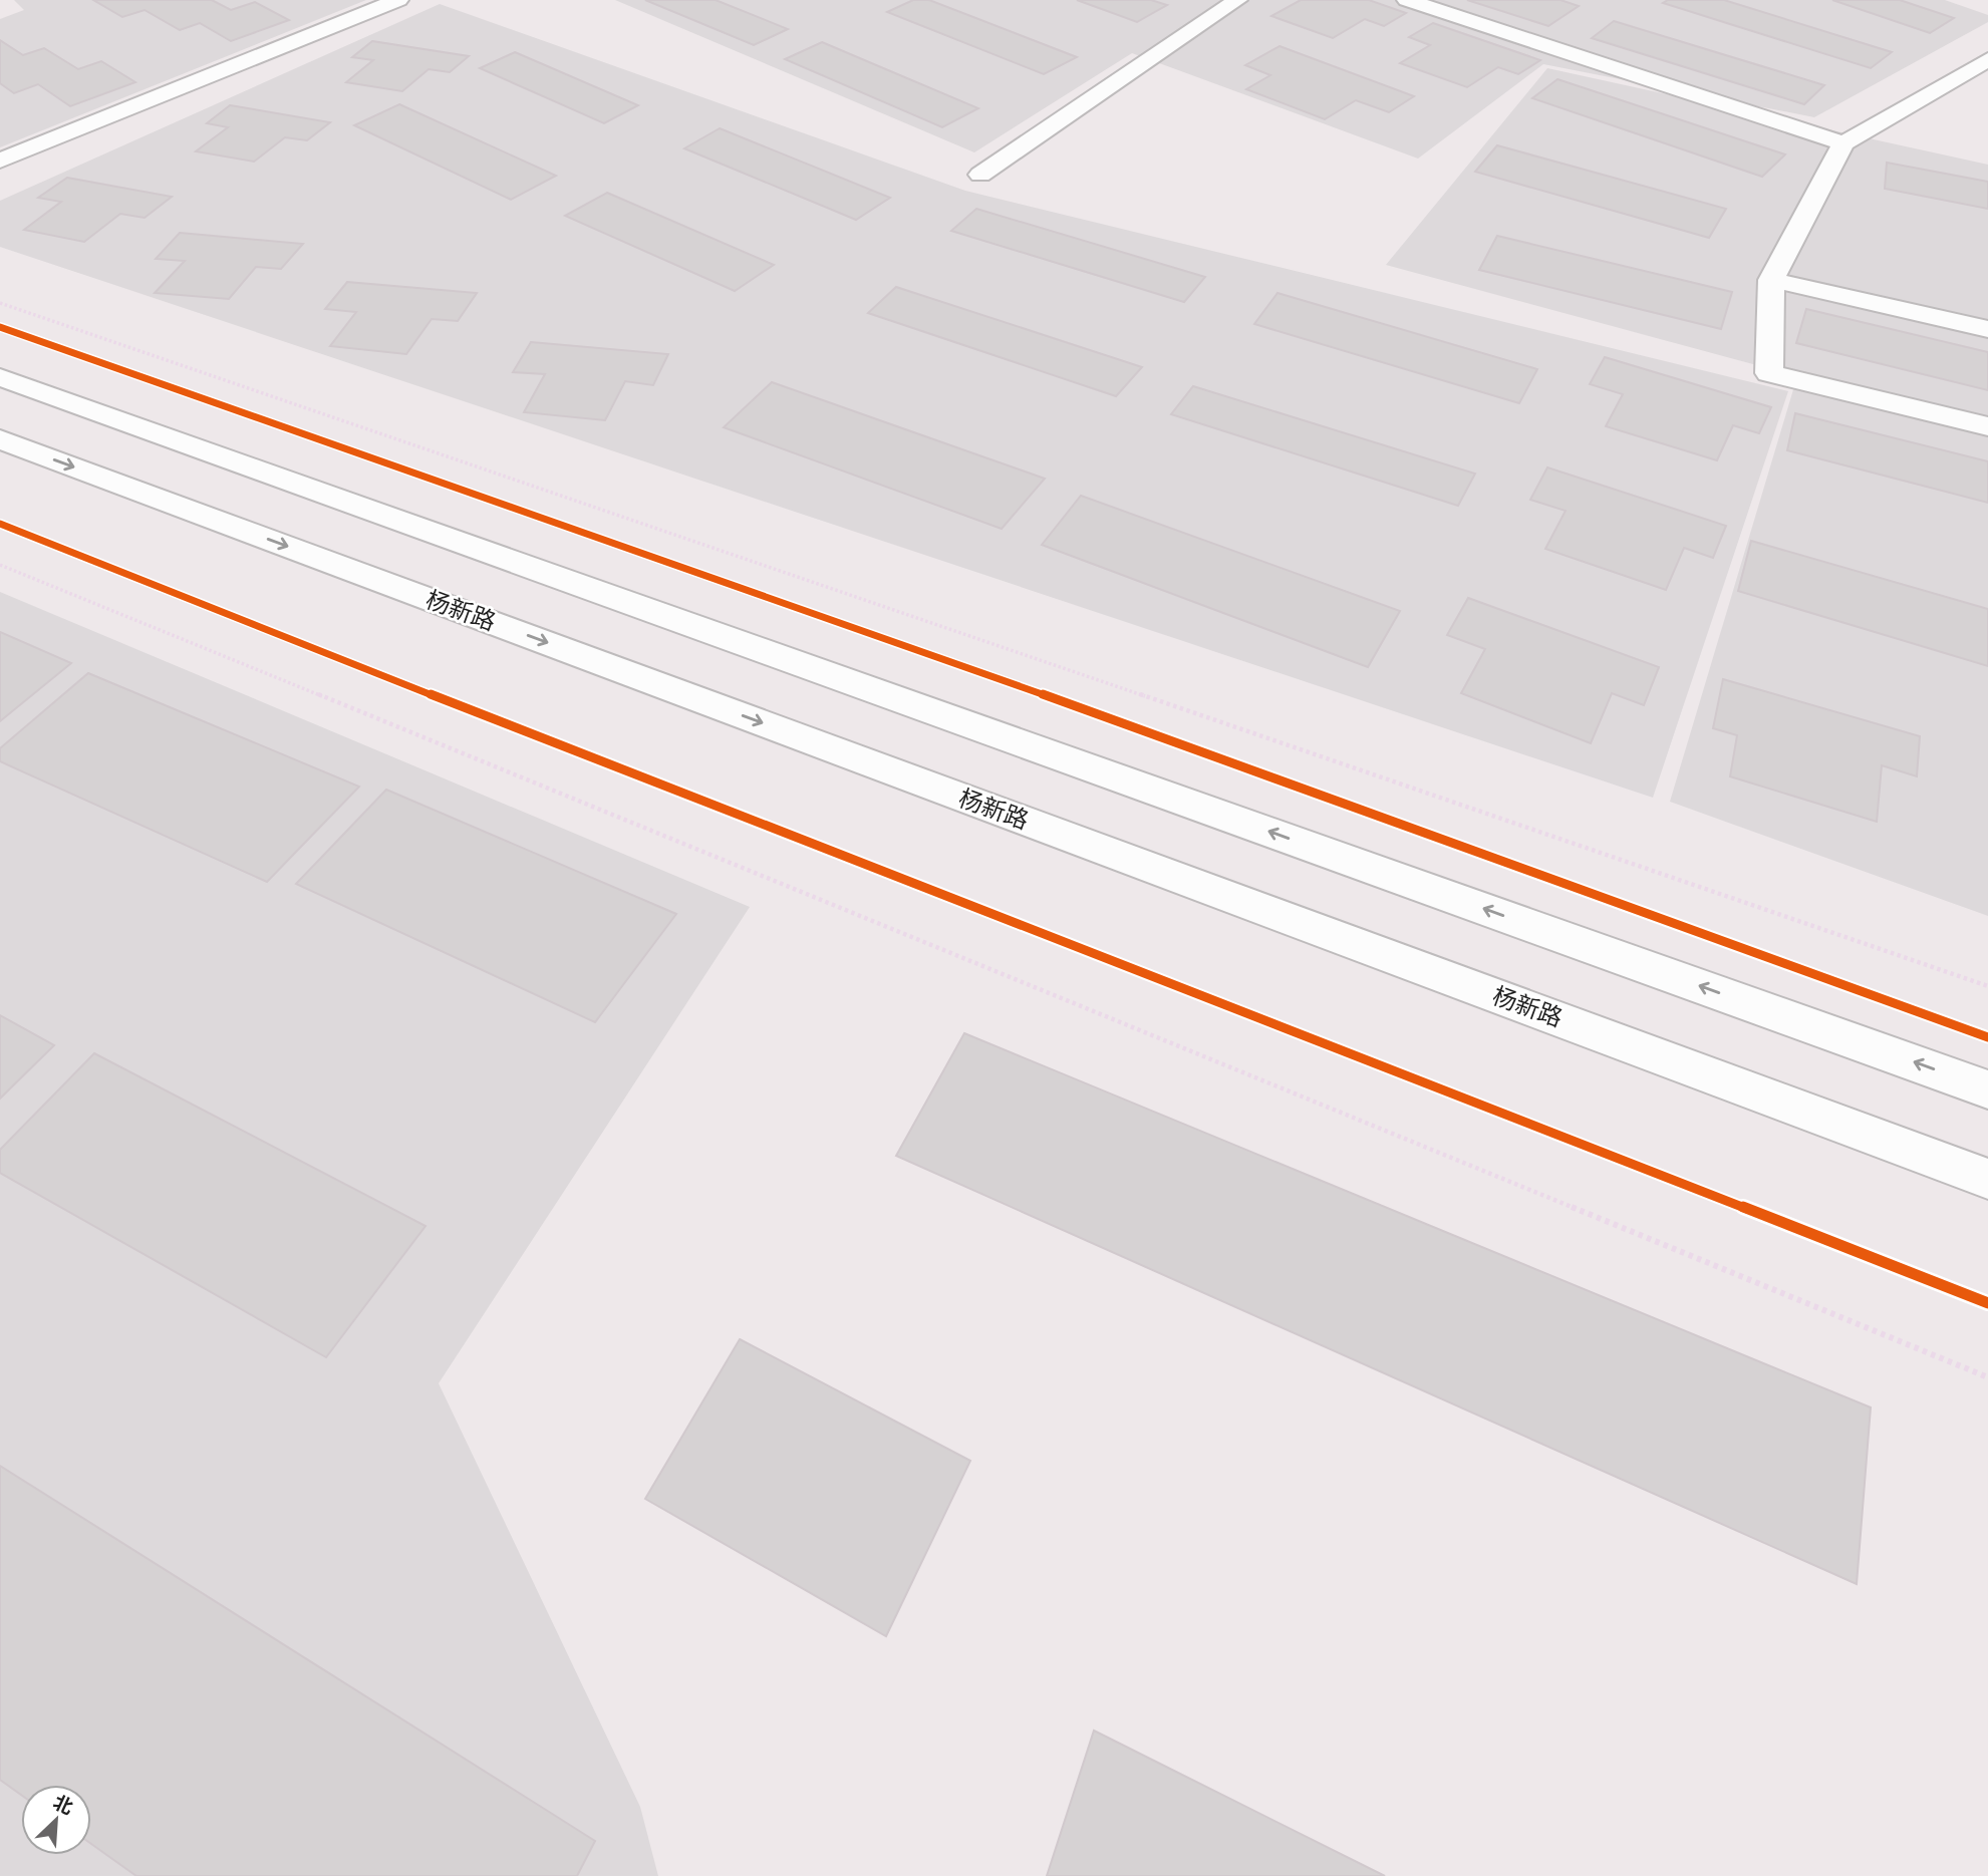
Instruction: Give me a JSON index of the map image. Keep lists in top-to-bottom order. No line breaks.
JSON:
{"streets":{"street":["杨新路"]},"north":"top right"}
